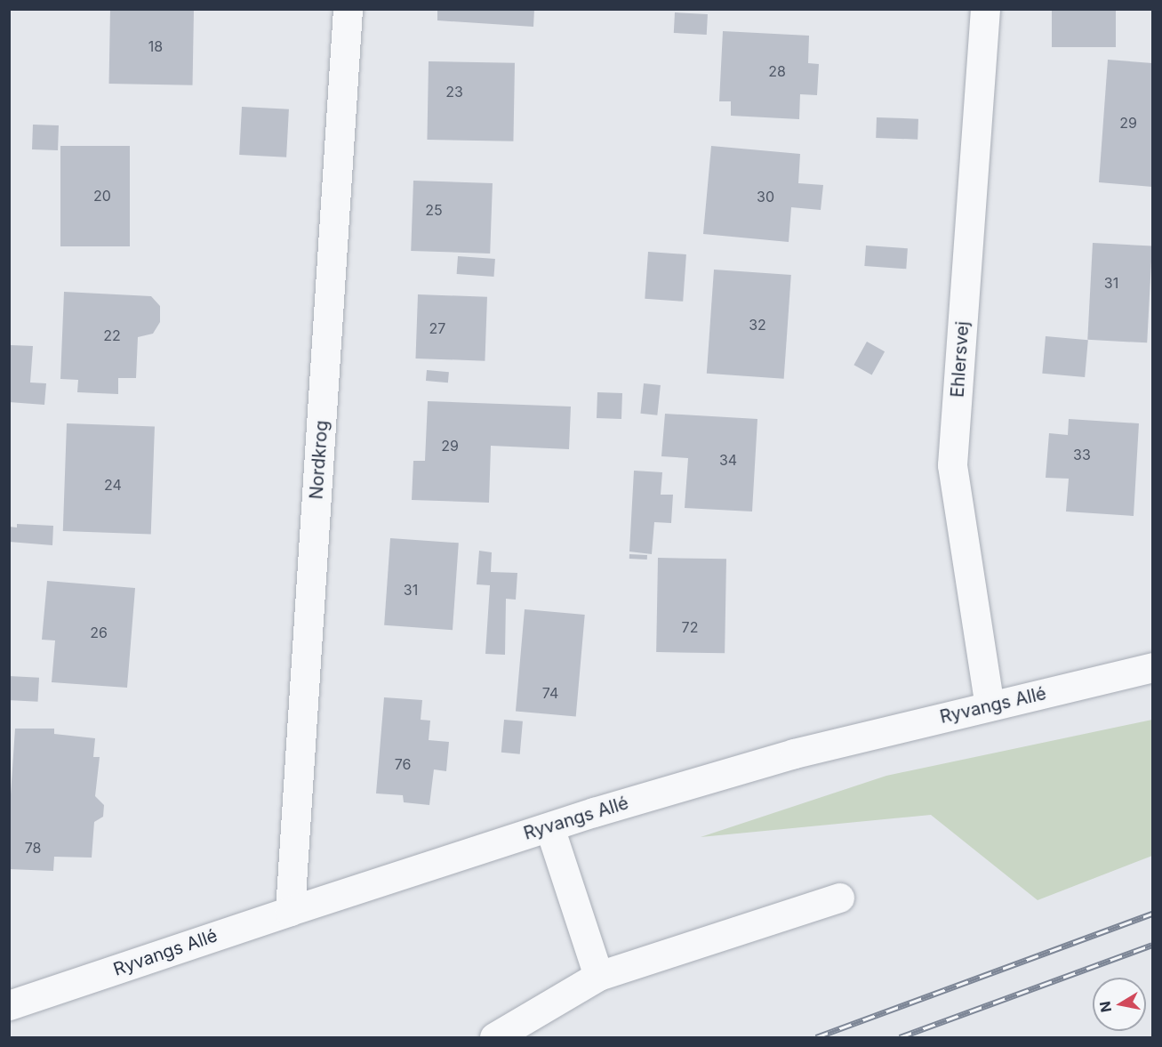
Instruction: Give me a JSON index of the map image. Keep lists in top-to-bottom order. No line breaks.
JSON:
{"streets":{"street":["Ehlersvej","Nordkrog","Ryvangs Allé"]},"crossings":[["Ehlersvej","Ryvangs Allé"],["Nordkrog","Ryvangs Allé"]],"house_numbers":["18","28","23","29","20","30","25","31","32","27","22","29","33","34","24","31","72","26","74","76","78"],"north":"left"}
